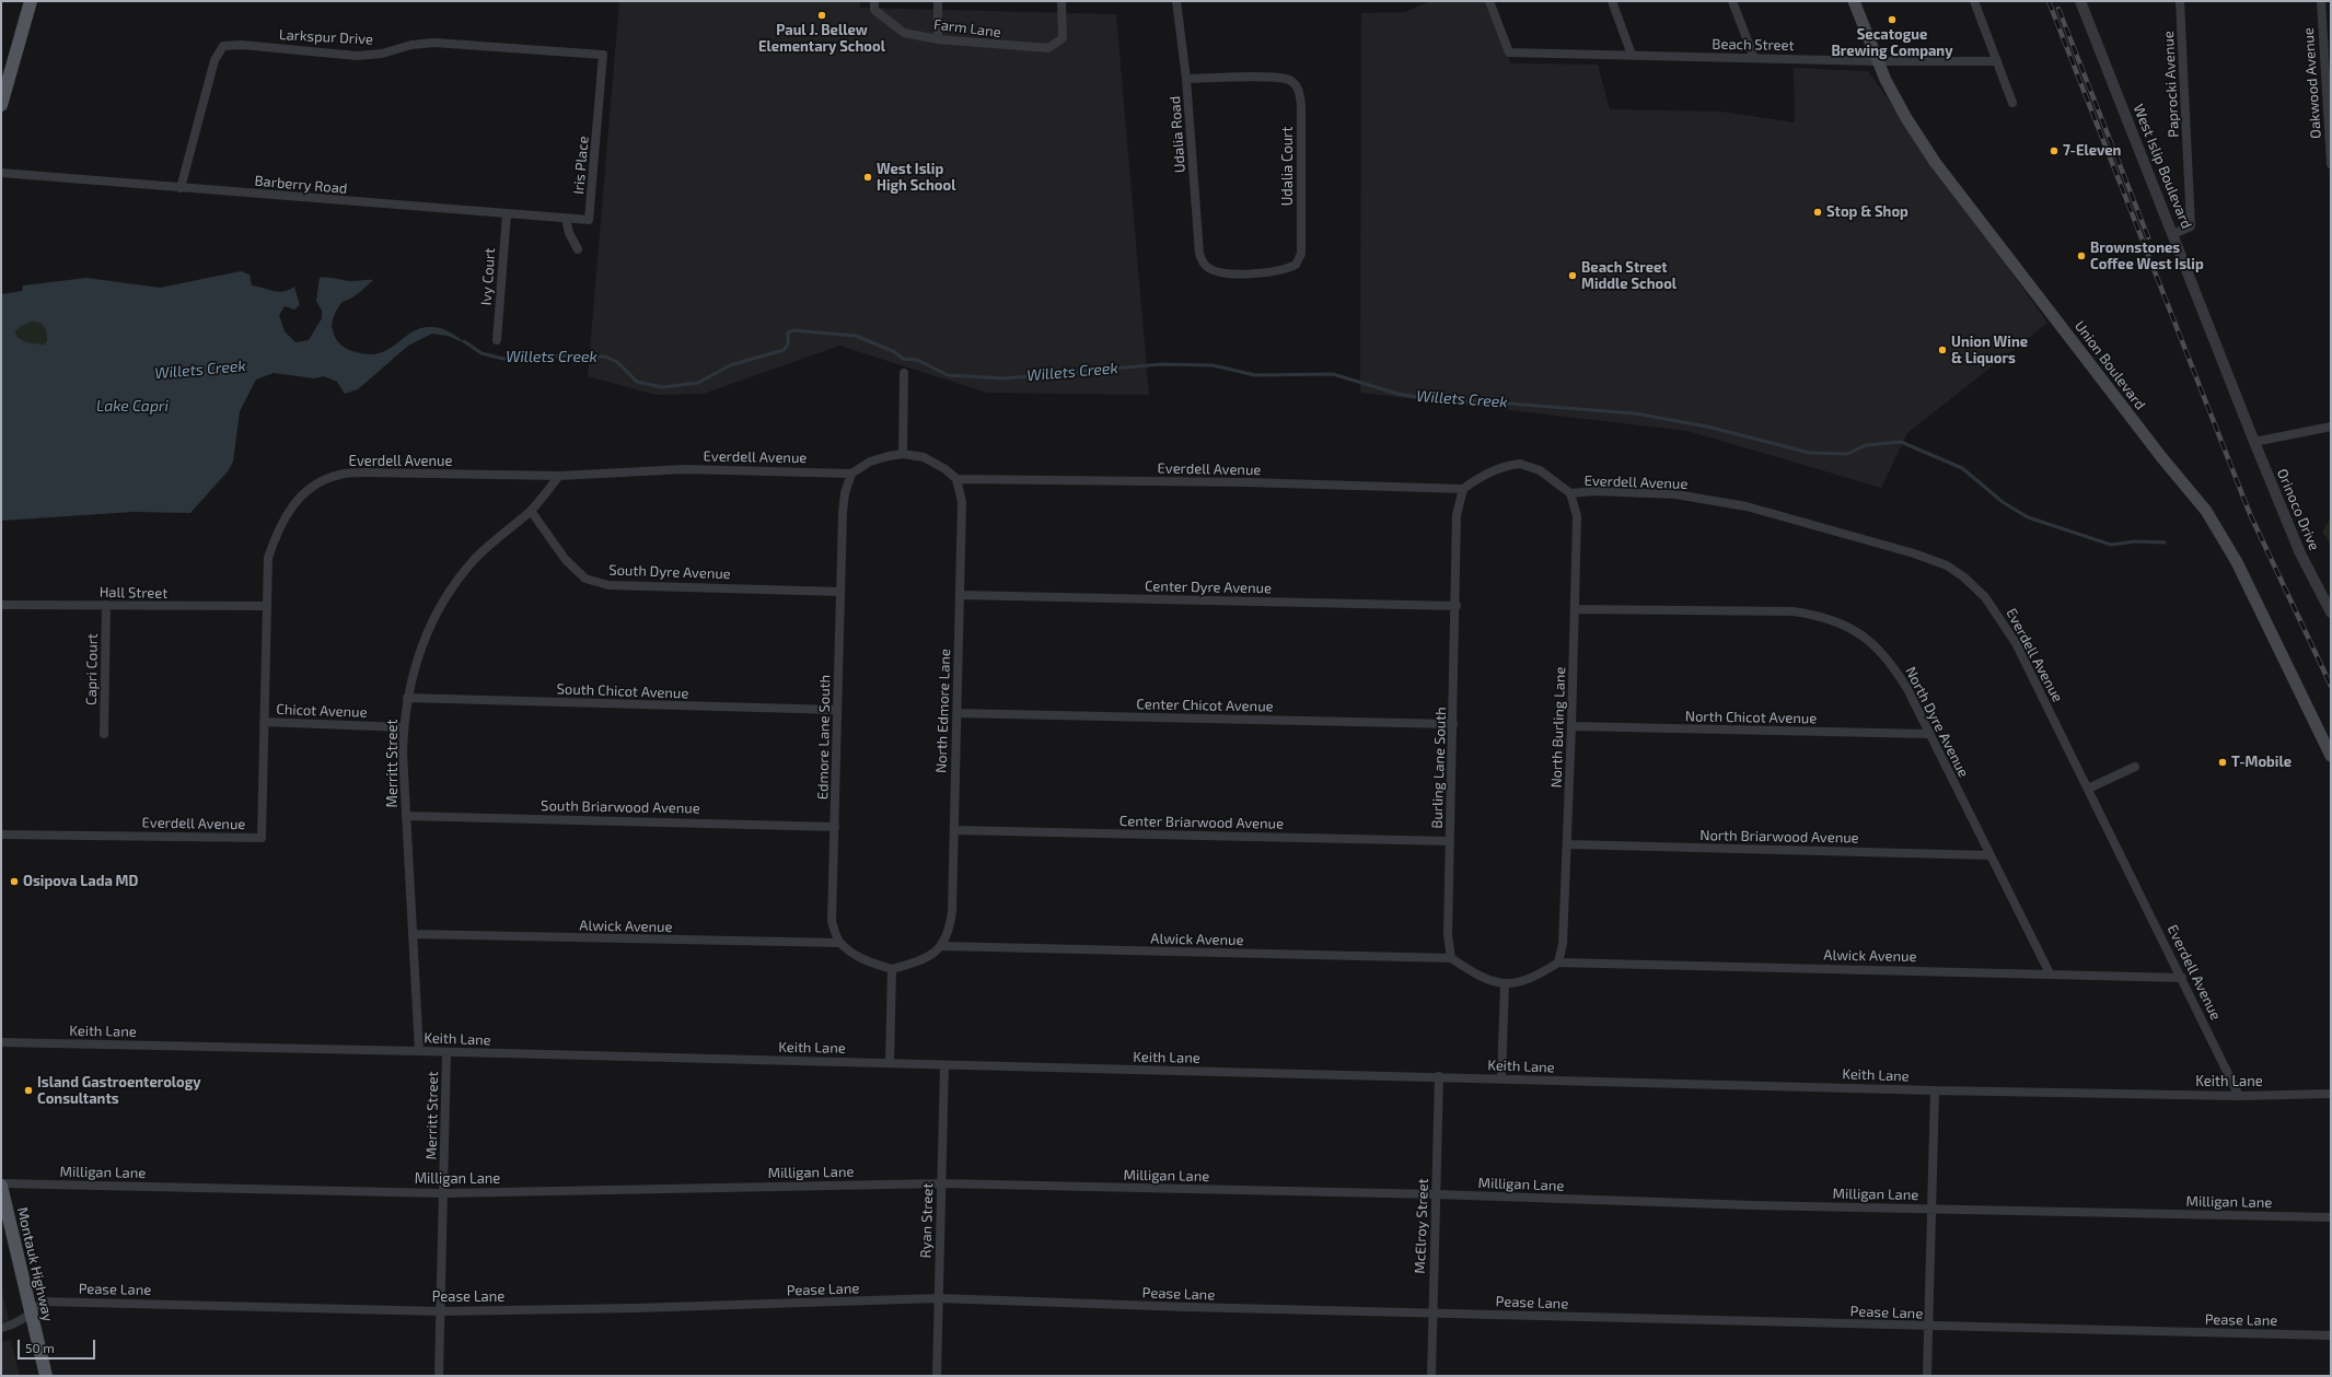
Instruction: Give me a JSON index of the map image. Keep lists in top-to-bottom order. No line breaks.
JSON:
{"streets":{"main road":["Union Boulevard","Montauk Highway"],"street":["Farm Lane","Larkspur Drive","Beach Street","Oakwood Avenue","Paprocki Avenue","Udalia Road","Iris Place","Udalia Court","West Islip Boulevard","Barberry Road","Ivy Court","Everdell Avenue","Orinoco Drive","South Dyre Avenue","Center Dyre Avenue","Hall Street","Capri Court","South Chicot Avenue","Center Chicot Avenue","Chicot Avenue","North Edmore Lane","North Chicot Avenue","North Dyre Avenue","North Burling Lane","Edmore Lane South","Merritt Street","Burling Lane South","South Briarwood Avenue","Center Briarwood Avenue","North Briarwood Avenue","Alwick Avenue","Keith Lane","Milligan Lane","Ryan Street","McElroy Street","Pease Lane"]},"crossings":[["Larkspur Drive","Iris Place"],["Larkspur Drive","Barberry Road"],["Beach Street","Union Boulevard"],["Paprocki Avenue","West Islip Boulevard"],["Udalia Road","Udalia Court"],["Iris Place","Barberry Road"],["West Islip Boulevard","Orinoco Drive"],["Barberry Road","Ivy Court"],["Everdell Avenue","Hall Street"],["Everdell Avenue","Chicot Avenue"],["Everdell Avenue","North Edmore Lane"],["Everdell Avenue","North Burling Lane"],["Everdell Avenue","Edmore Lane South"],["Everdell Avenue","Merritt Street"],["Everdell Avenue","Burling Lane South"],["Everdell Avenue","Alwick Avenue"],["Everdell Avenue","Keith Lane"],["South Dyre Avenue","Edmore Lane South"],["South Dyre Avenue","Merritt Street"],["Center Dyre Avenue","North Edmore Lane"],["Center Dyre Avenue","Burling Lane South"],["Hall Street","Capri Court"],["South Chicot Avenue","Edmore Lane South"],["South Chicot Avenue","Merritt Street"],["Center Chicot Avenue","North Edmore Lane"],["Center Chicot Avenue","Burling Lane South"],["Chicot Avenue","Merritt Street"],["North Edmore Lane","Center Briarwood Avenue"],["North Edmore Lane","Alwick Avenue"],["North Chicot Avenue","North Dyre Avenue"],["North Chicot Avenue","North Burling Lane"],["North Dyre Avenue","North Burling Lane"],["North Dyre Avenue","North Briarwood Avenue"],["North Dyre Avenue","Alwick Avenue"],["North Burling Lane","North Briarwood Avenue"],["North Burling Lane","Alwick Avenue"],["Edmore Lane South","South Briarwood Avenue"],["Edmore Lane South","Alwick Avenue"],["Merritt Street","South Briarwood Avenue"],["Merritt Street","Alwick Avenue"],["Merritt Street","Keith Lane"],["Merritt Street","Milligan Lane"],["Merritt Street","Pease Lane"],["Burling Lane South","Center Briarwood Avenue"],["Burling Lane South","Alwick Avenue"],["Keith Lane","Ryan Street"],["Keith Lane","McElroy Street"],["Milligan Lane","Ryan Street"],["Milligan Lane","McElroy Street"],["Milligan Lane","Montauk Highway"],["Ryan Street","Pease Lane"],["McElroy Street","Pease Lane"],["Montauk Highway","Pease Lane"]],"water":["Willets Creek","Lake Capri"],"places":["Paul J. Bellew Elementary School","Secatogue Brewing Company","7-Eleven","West Islip High School","Stop & Shop","Brownstones Coffee West Islip","Beach Street Middle School","Union Wine & Liquors","T-Mobile","Osipova Lada MD","Island Gastroenterology Consultants"],"scale_bar":"50 m"}
